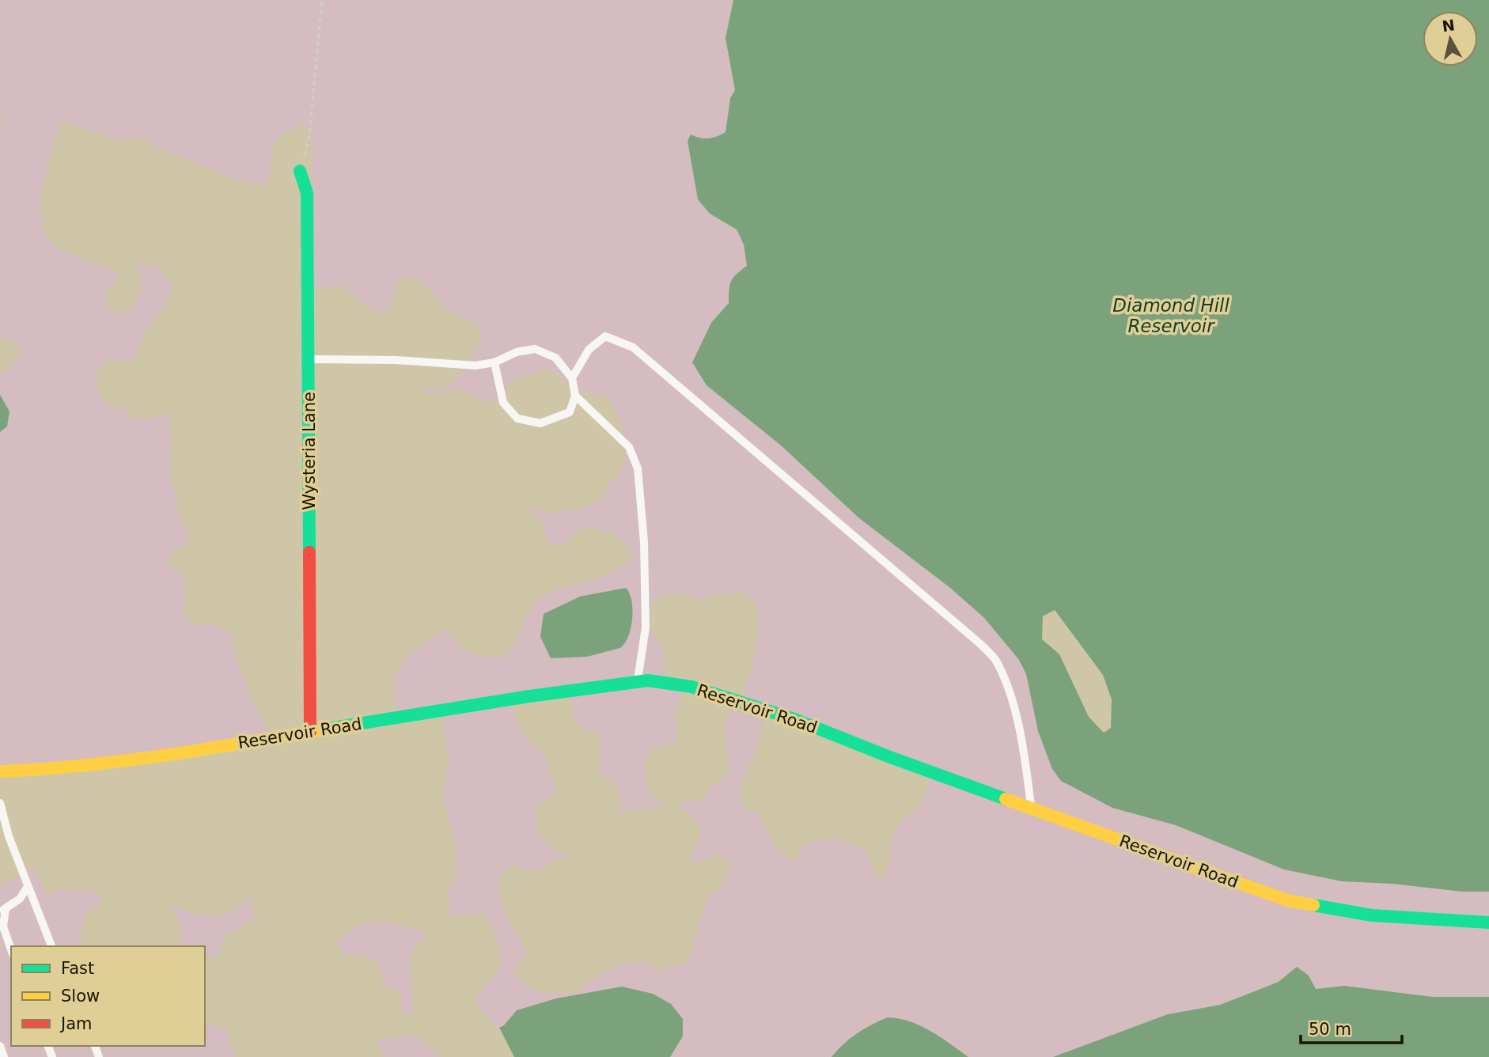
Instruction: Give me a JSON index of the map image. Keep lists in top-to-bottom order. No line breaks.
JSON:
{"streets":{"street":["Wysteria Lane","Reservoir Road"]},"crossings":[["Wysteria Lane","Reservoir Road"]],"water":["Diamond Hill Reservoir"],"legend":["Fast","Slow","Jam"],"scale_bar":"50 m","north":"top"}
